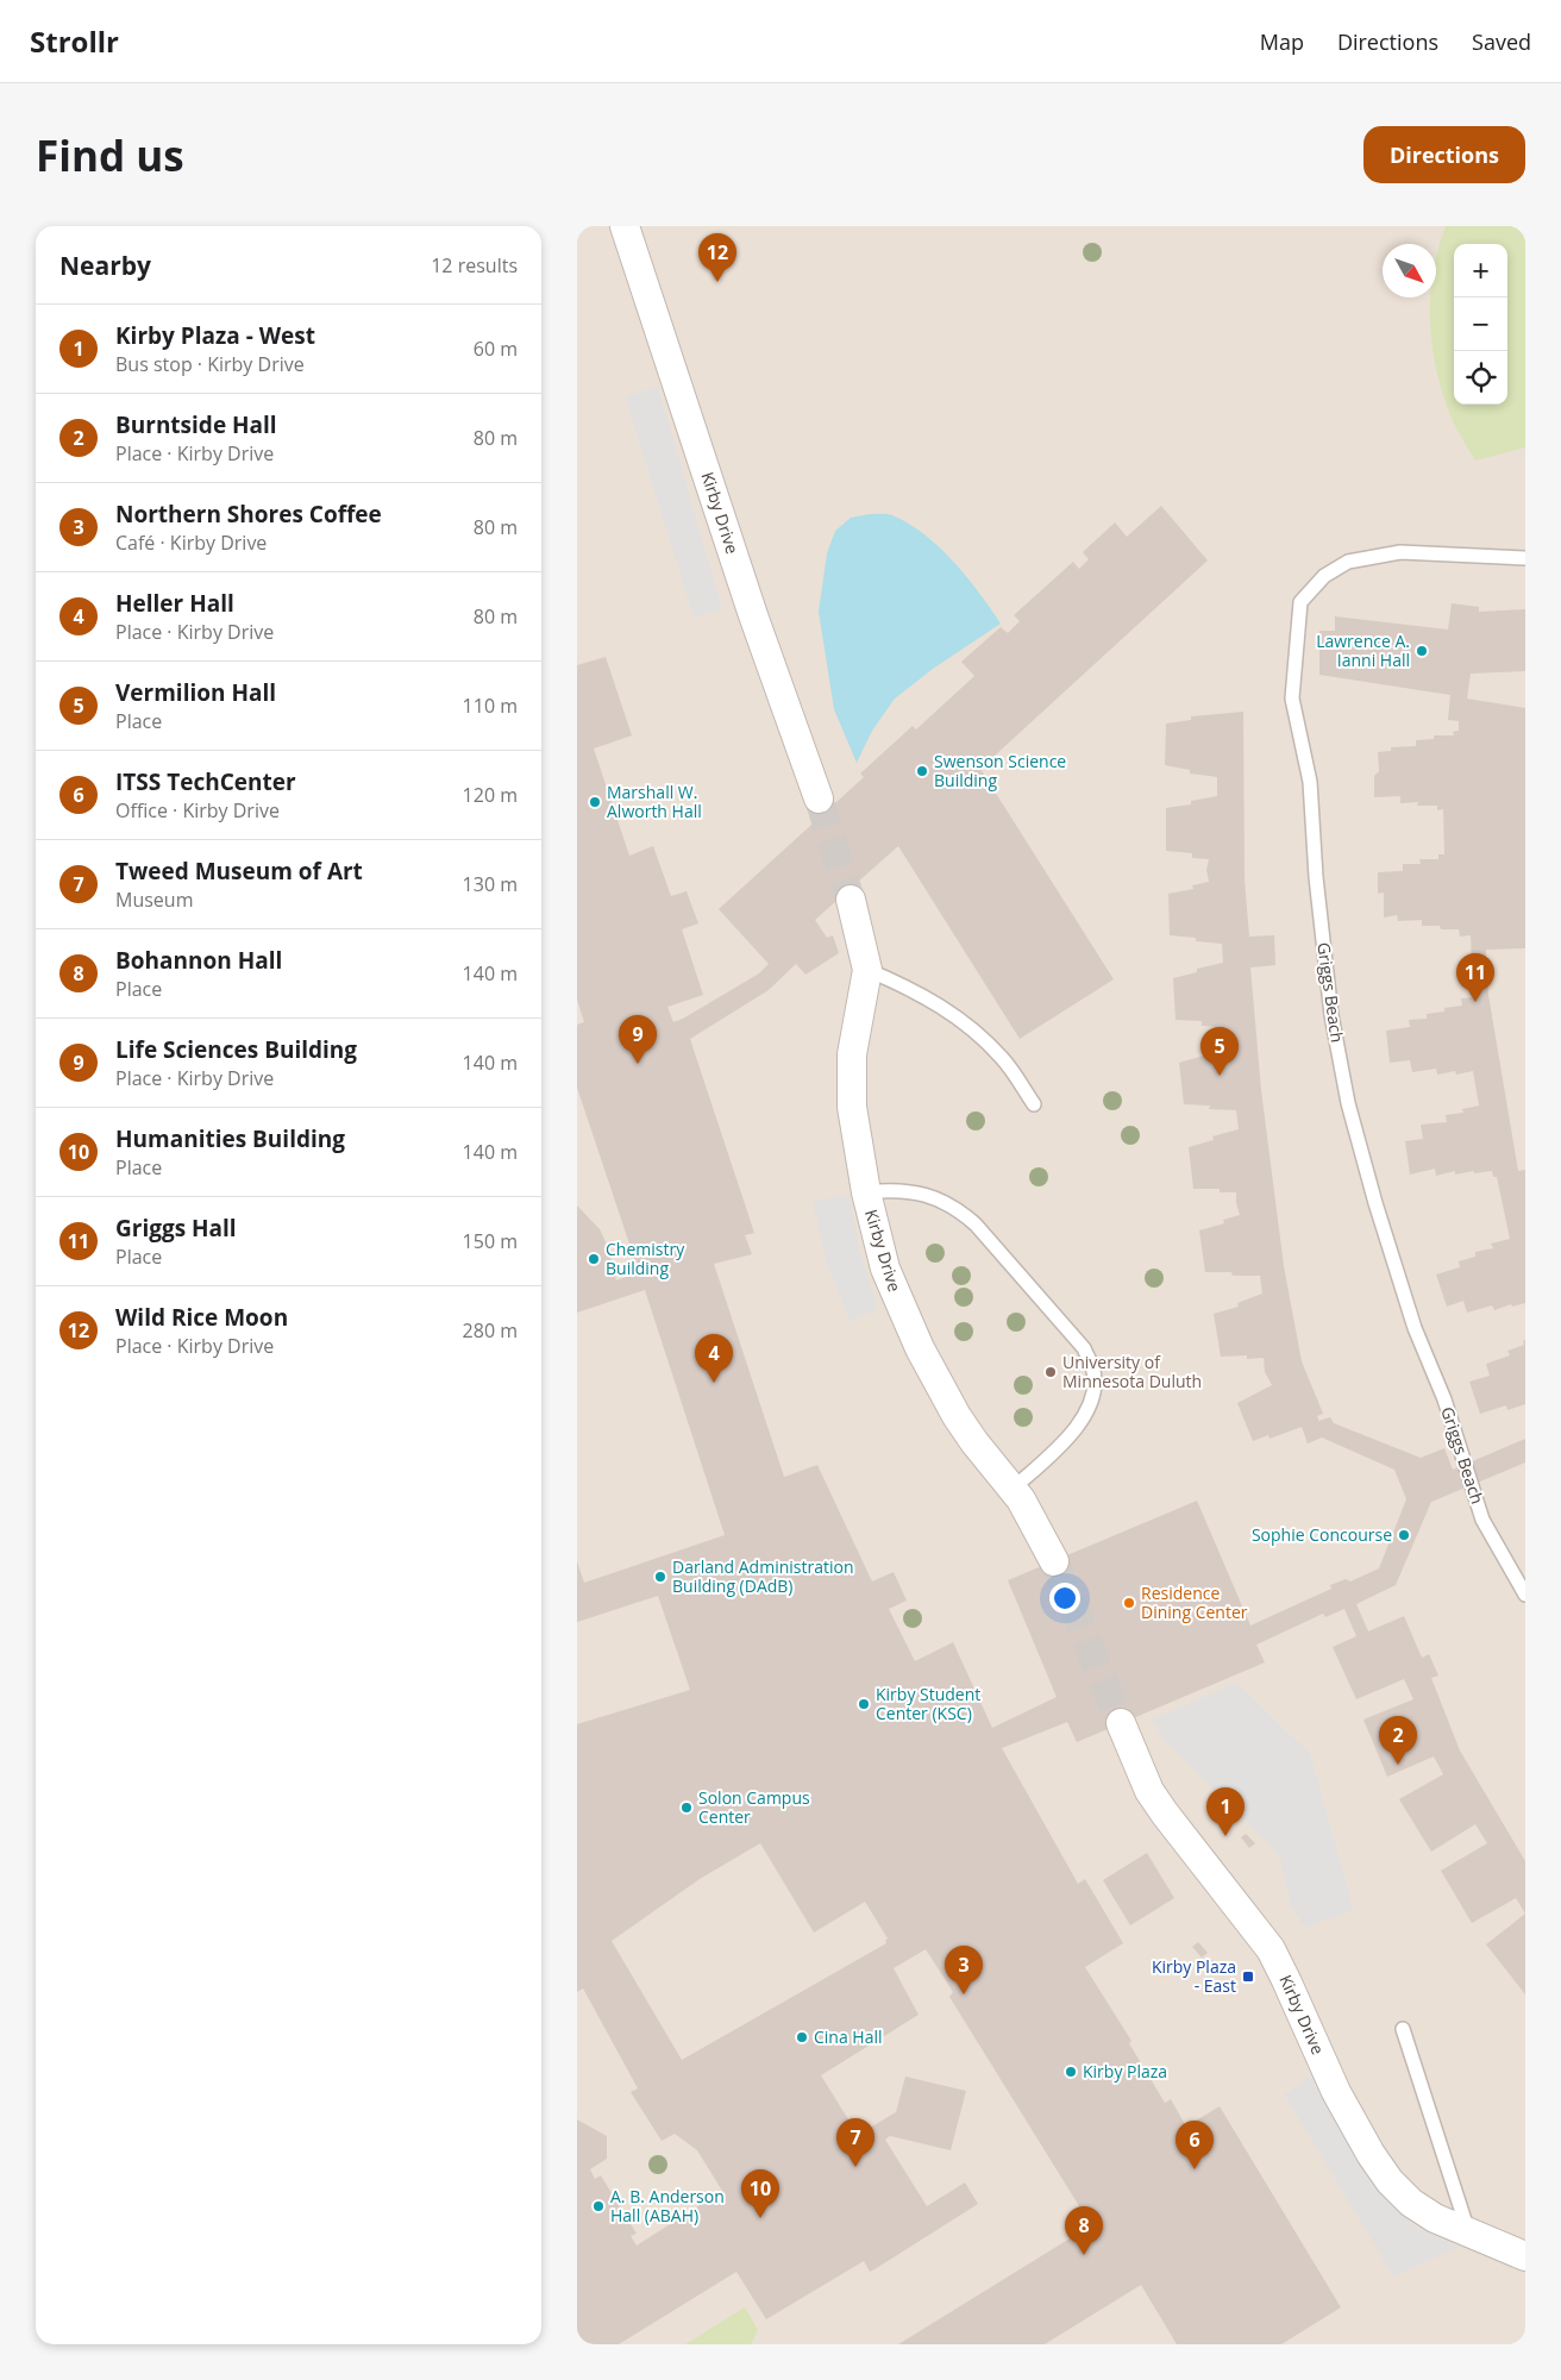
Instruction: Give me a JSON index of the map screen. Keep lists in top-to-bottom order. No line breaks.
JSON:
{"streets":{"street":["Kirby Drive"],"lane":["Griggs Beach"]},"places":{"other":["Lawrence A. Ianni Hall","Swenson Science Building","Marshall W. Alworth Hall","Chemistry Building","University of Minnesota Duluth","Sophie Concourse","Darland Administration Building (DAdB)","Residence Dining Center","Kirby Student Center (KSC)","Solon Campus Center","Cina Hall","Kirby Plaza","A. B. Anderson Hall (ABAH)"],"transit":["Kirby Plaza - East"]},"north":"bottom right","page":{"header":"Strollr","nav":["Map","Directions","Saved"],"buttons":"Directions","title":"Find us","heading":["Nearby","12 results"],"pins":["12","11","9","5","4","2","1","3","7","6","10","8"],"map_buttons":["+","−"],"list":[{"mark":"1","name":"Kirby Plaza - West","note":"Bus stop · Kirby Drive","value":"60 m"},{"mark":"2","name":"Burntside Hall","note":"Place · Kirby Drive","value":"80 m"},{"mark":"3","name":"Northern Shores Coffee","note":"Café · Kirby Drive","value":"80 m"},{"mark":"4","name":"Heller Hall","note":"Place · Kirby Drive","value":"80 m"},{"mark":"5","name":"Vermilion Hall","note":"Place","value":"110 m"},{"mark":"6","name":"ITSS TechCenter","note":"Office · Kirby Drive","value":"120 m"},{"mark":"7","name":"Tweed Museum of Art","note":"Museum","value":"130 m"},{"mark":"8","name":"Bohannon Hall","note":"Place","value":"140 m"},{"mark":"9","name":"Life Sciences Building","note":"Place · Kirby Drive","value":"140 m"},{"mark":"10","name":"Humanities Building","note":"Place","value":"140 m"},{"mark":"11","name":"Griggs Hall","note":"Place","value":"150 m"},{"mark":"12","name":"Wild Rice Moon","note":"Place · Kirby Drive","value":"280 m"}]}}
